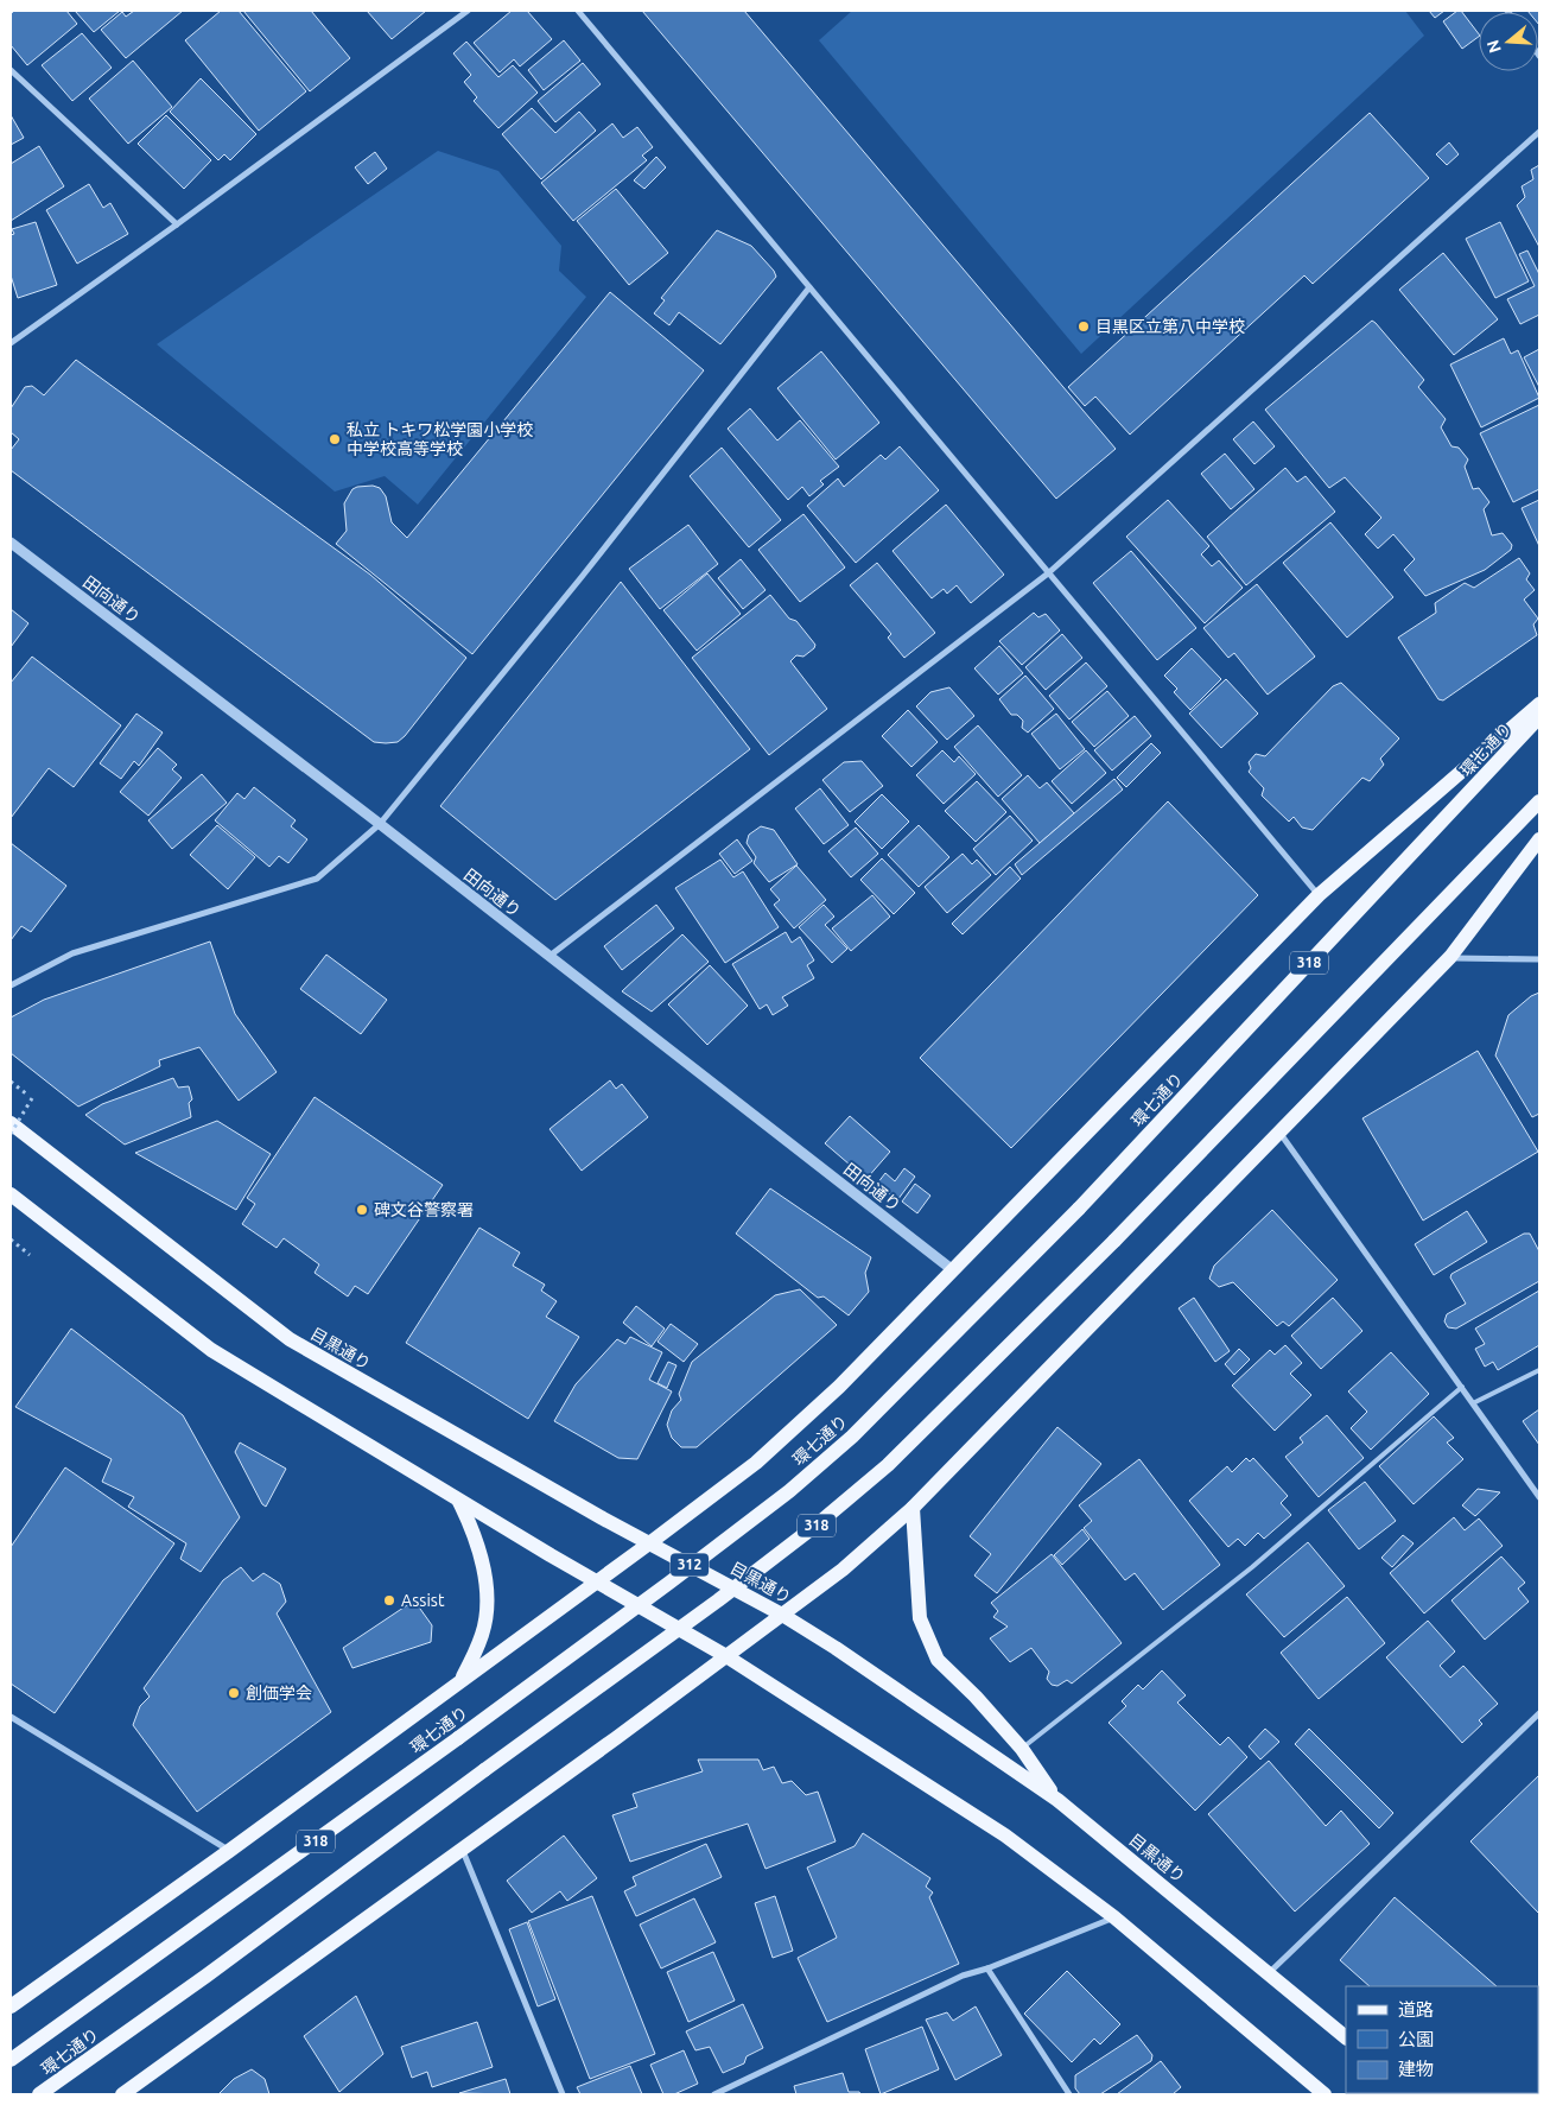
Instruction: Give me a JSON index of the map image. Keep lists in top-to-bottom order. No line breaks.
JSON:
{"streets":{"main road":["環七通り","318","目黒通り","312"],"street":["田向通り"]},"places":["目黒区立第八中学校","私立 トキワ松学園小学校 中学校高等学校","碑文谷警察署","Assist","創価学会"],"legend":["道路","公園","建物"],"north":"left"}
